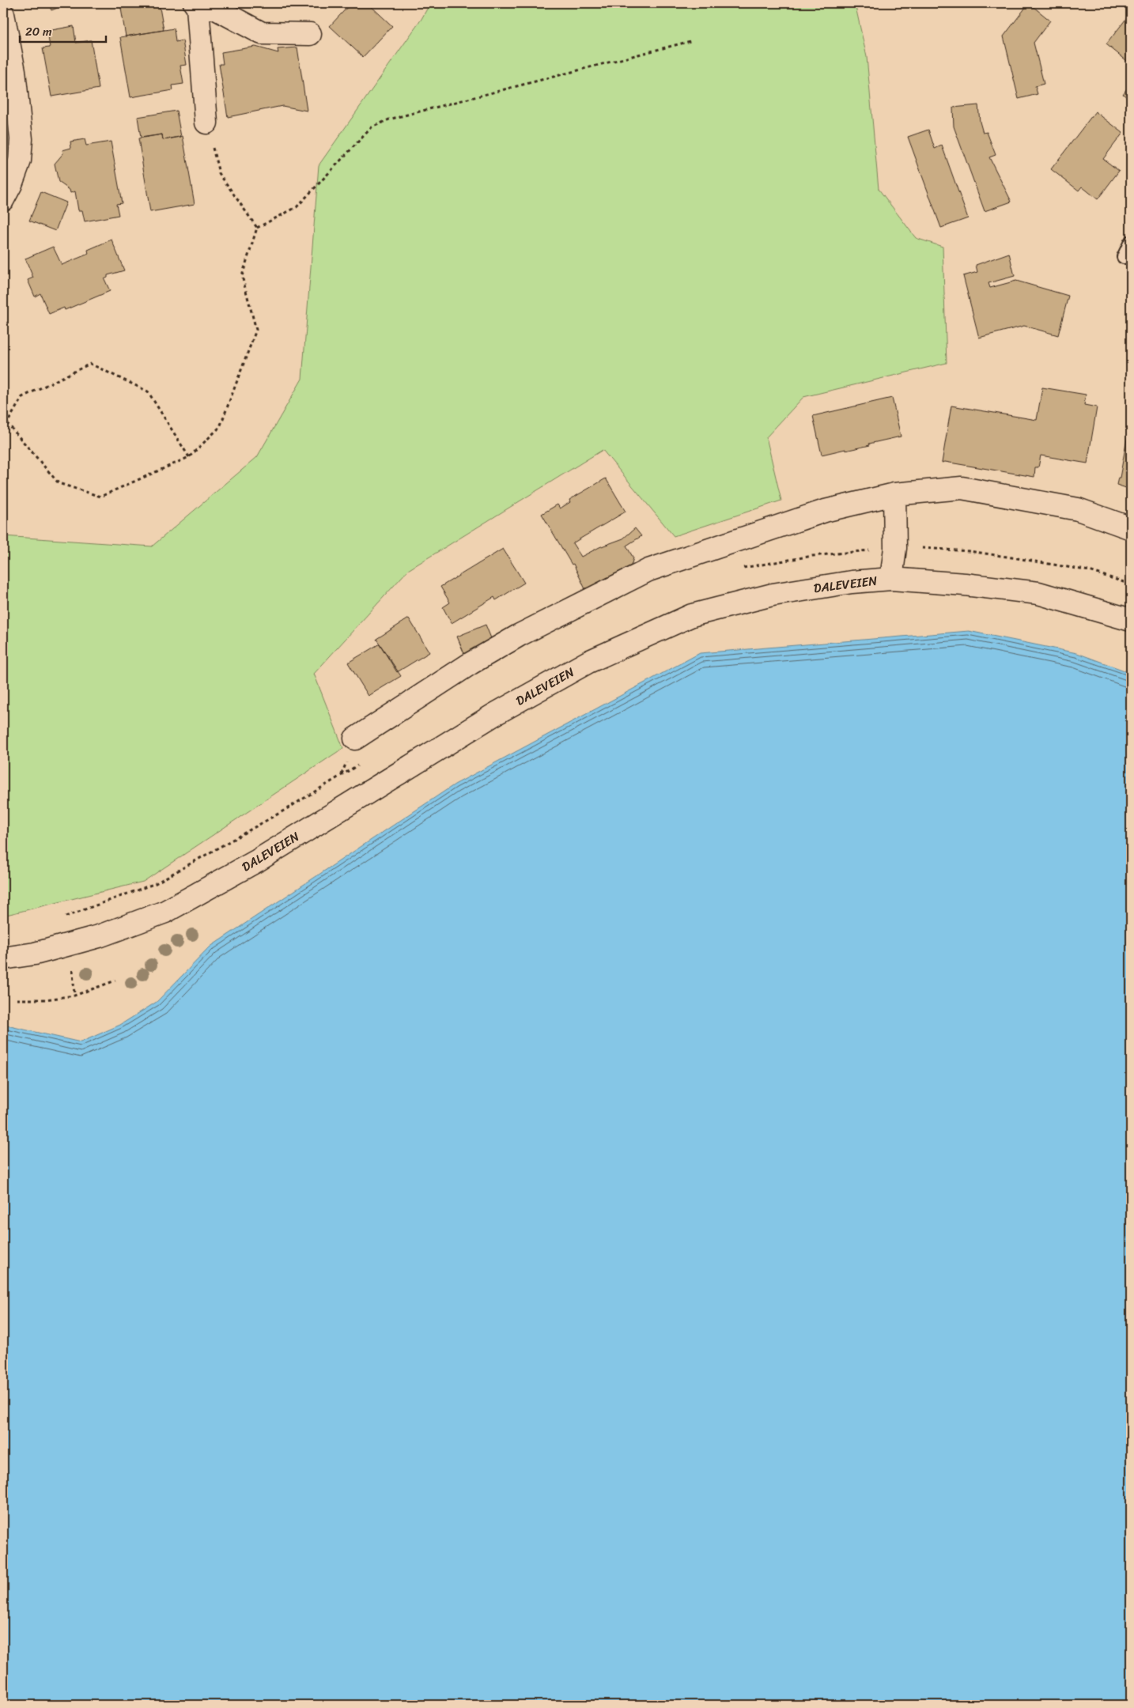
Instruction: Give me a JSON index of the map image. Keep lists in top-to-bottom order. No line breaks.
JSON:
{"streets":{"street":["DALEVEIEN"]},"scale_bar":"20 m"}
